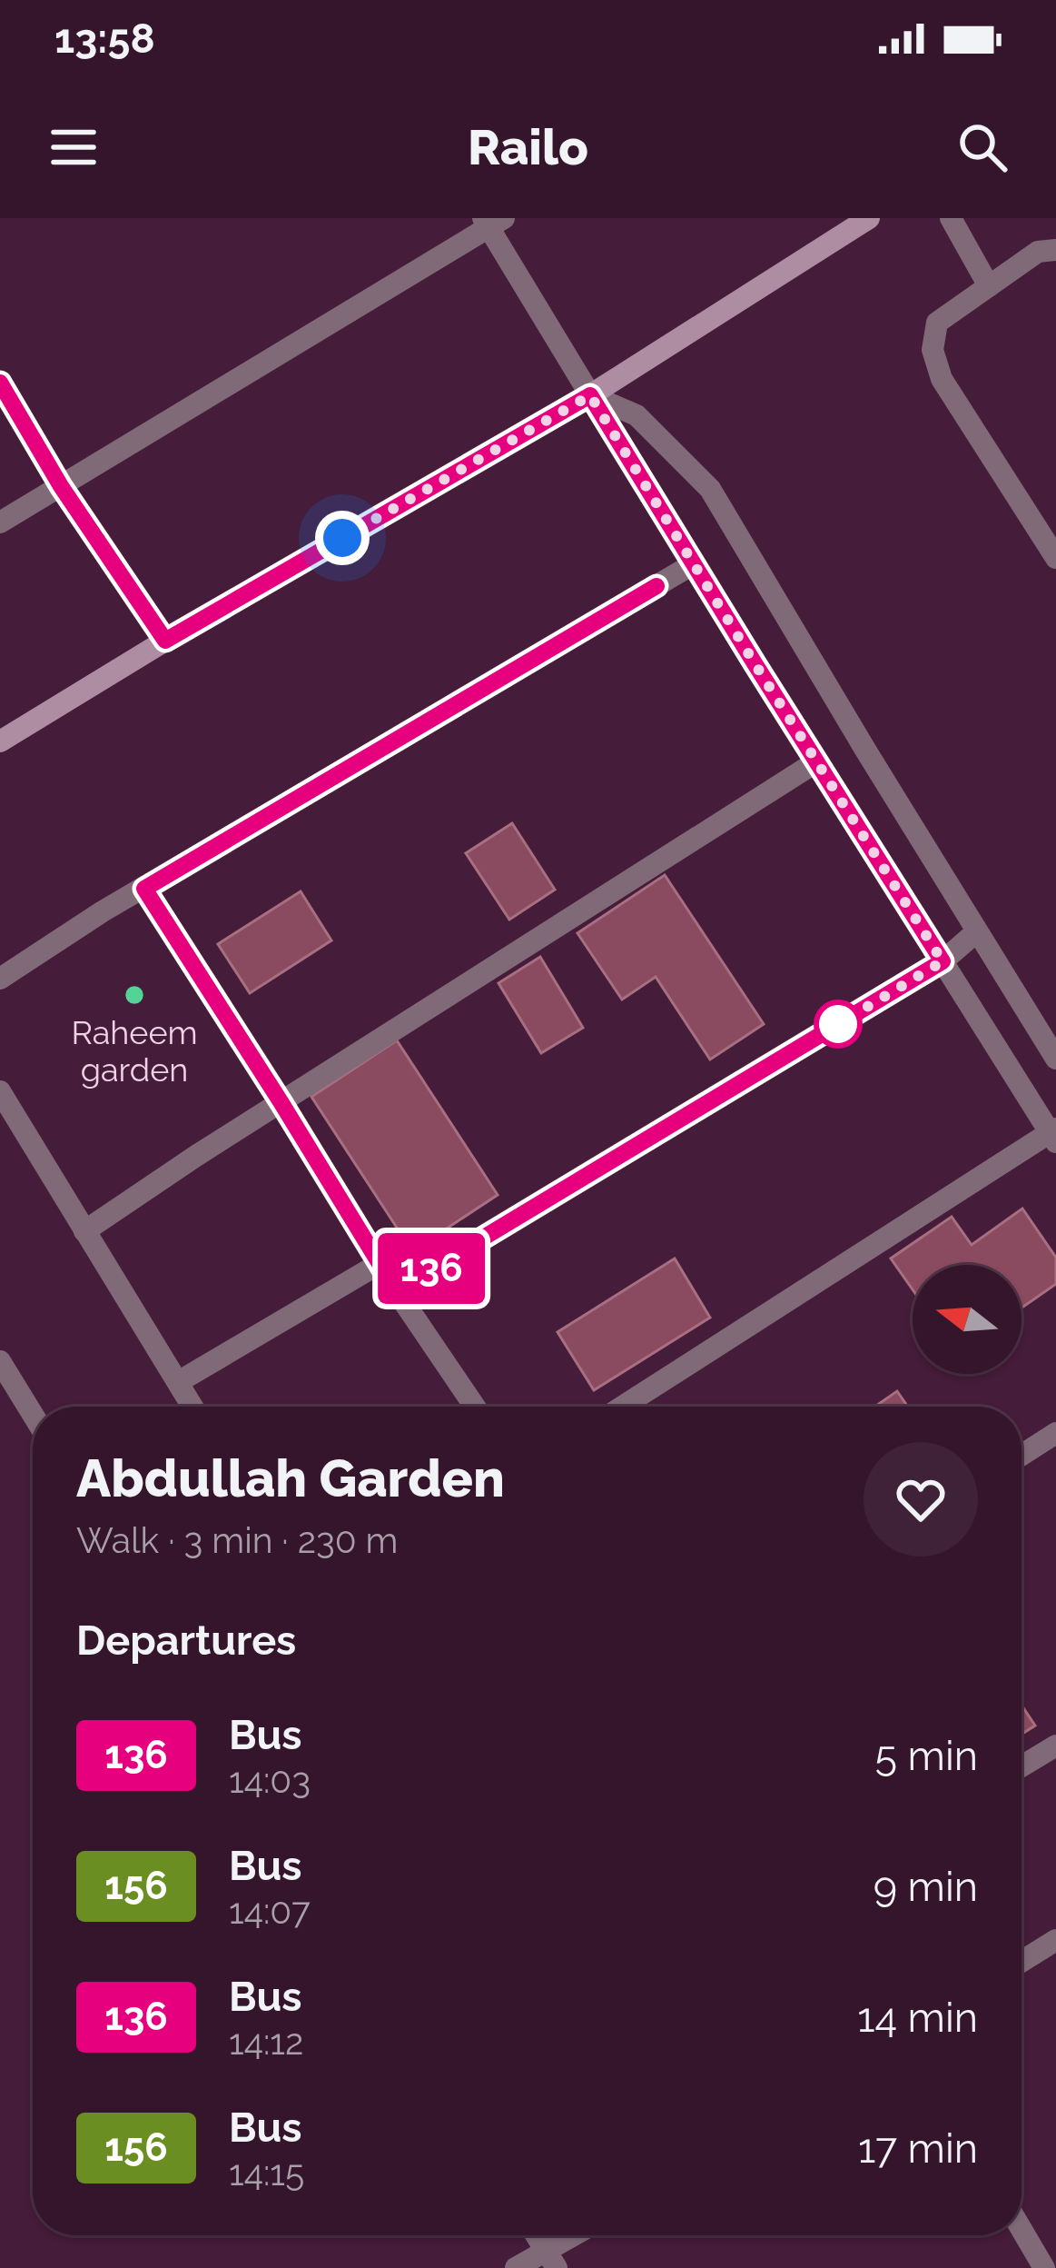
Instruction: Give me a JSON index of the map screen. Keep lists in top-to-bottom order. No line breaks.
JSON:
{"places":["Raheem garden"],"lines":["bus line 136"],"north":"left","page":{"status":"13:58","header":"Railo","on_map":"136","heading":[["Abdullah Garden","Walk · 3 min · 230 m"],"Departures"],"list":[{"mark":"136","name":"Bus","note":"14:03","value":"5 min"},{"mark":"156","name":"Bus","note":"14:07","value":"9 min"},{"mark":"136","name":"Bus","note":"14:12","value":"14 min"},{"mark":"156","name":"Bus","note":"14:15","value":"17 min"}]}}
